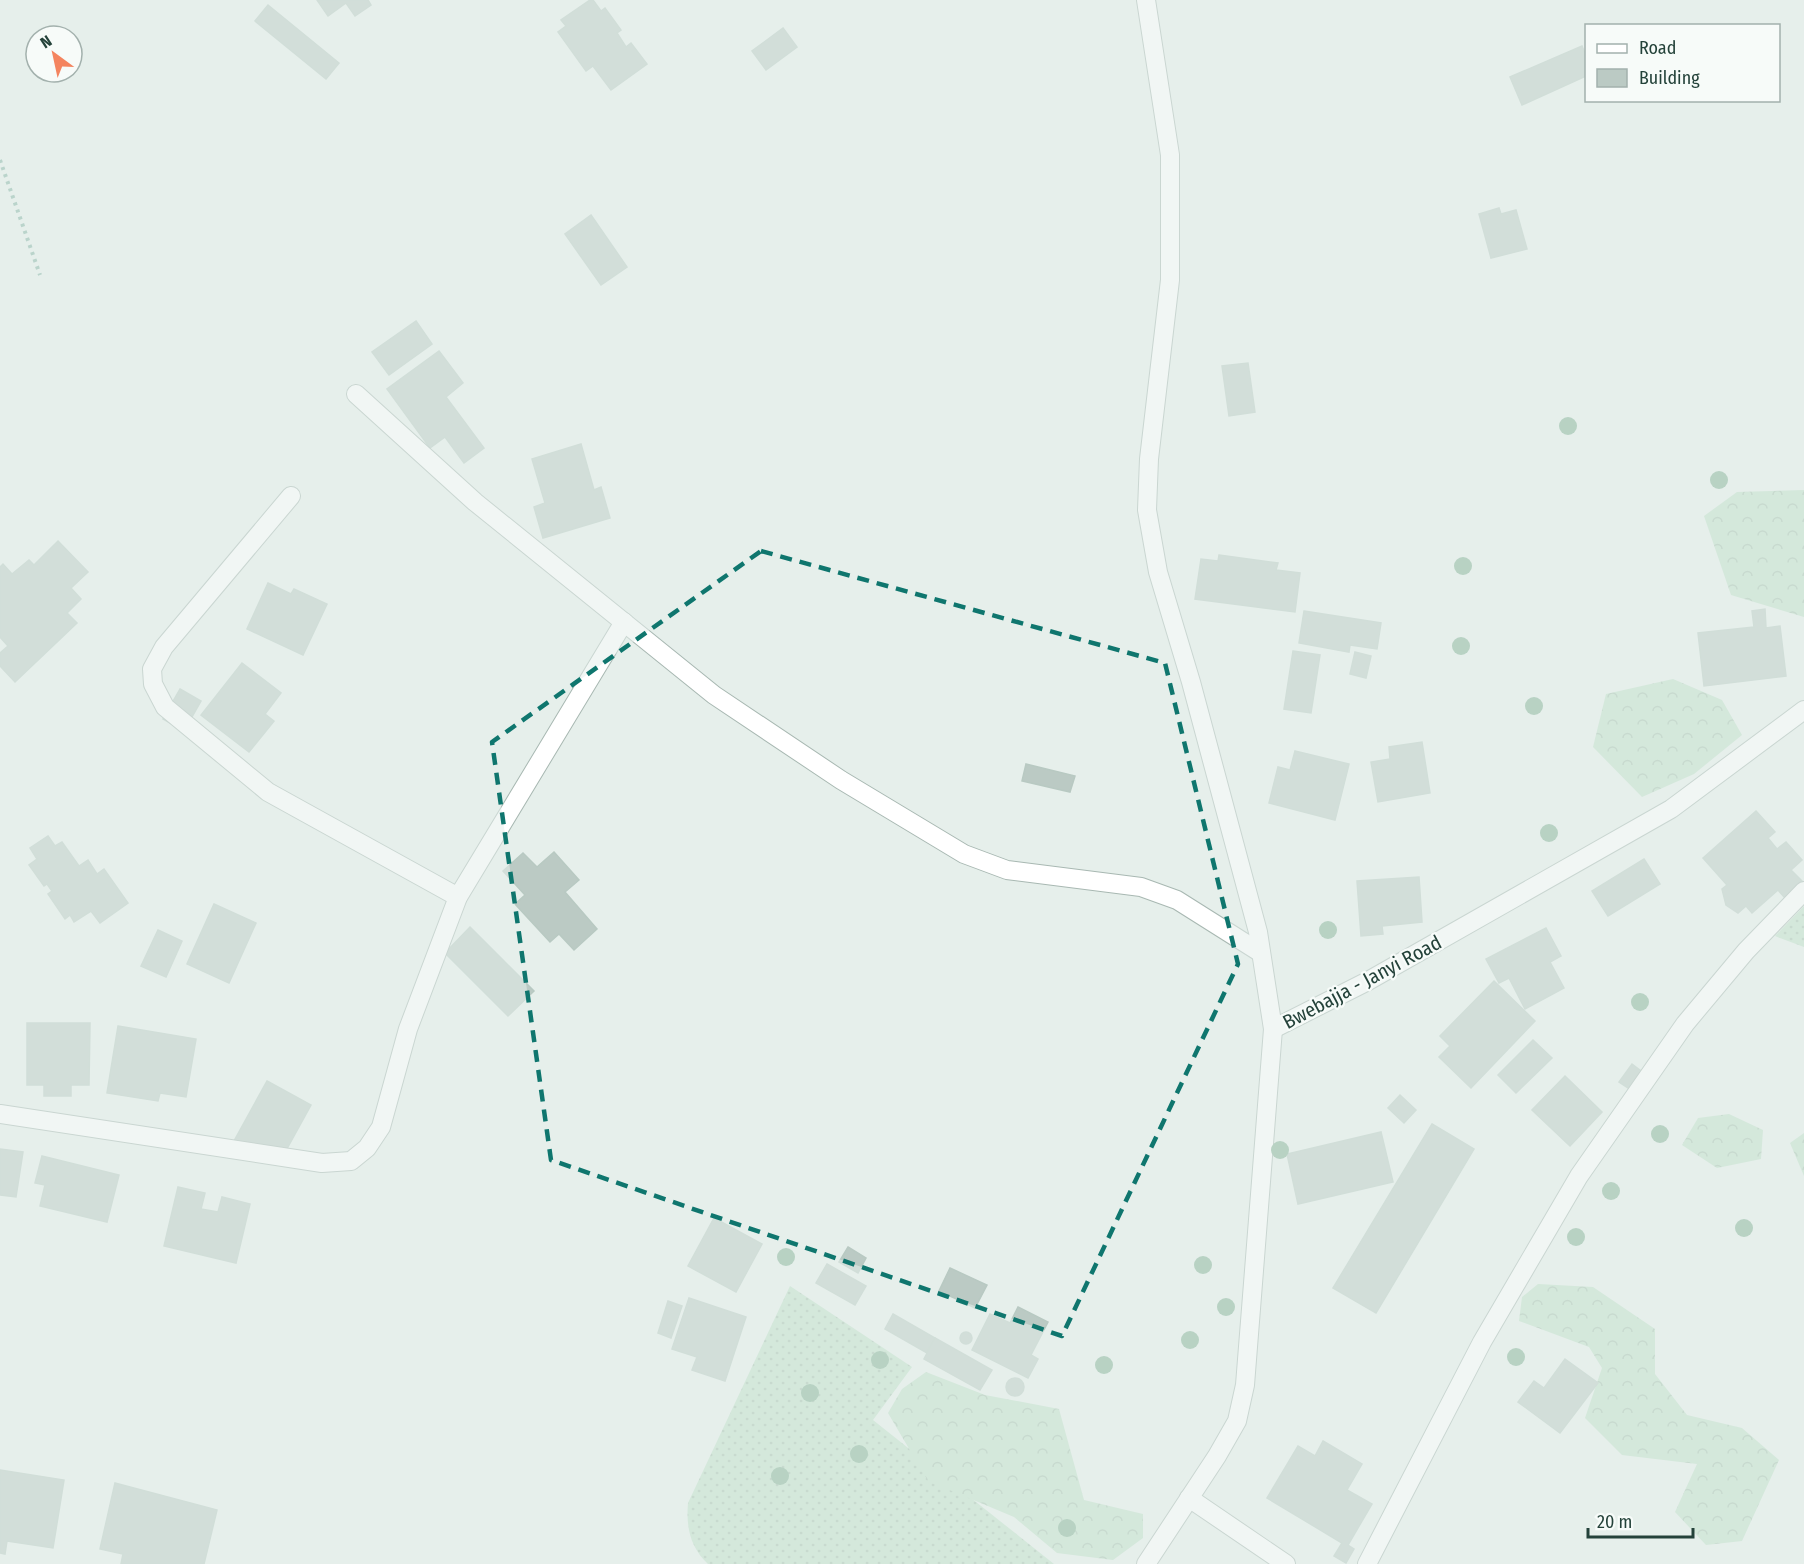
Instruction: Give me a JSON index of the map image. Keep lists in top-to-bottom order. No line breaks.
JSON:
{"streets":{"street":["Bwebajja - Janyi Road"]},"legend":["Road","Building"],"scale_bar":"20 m","north":"top left"}
